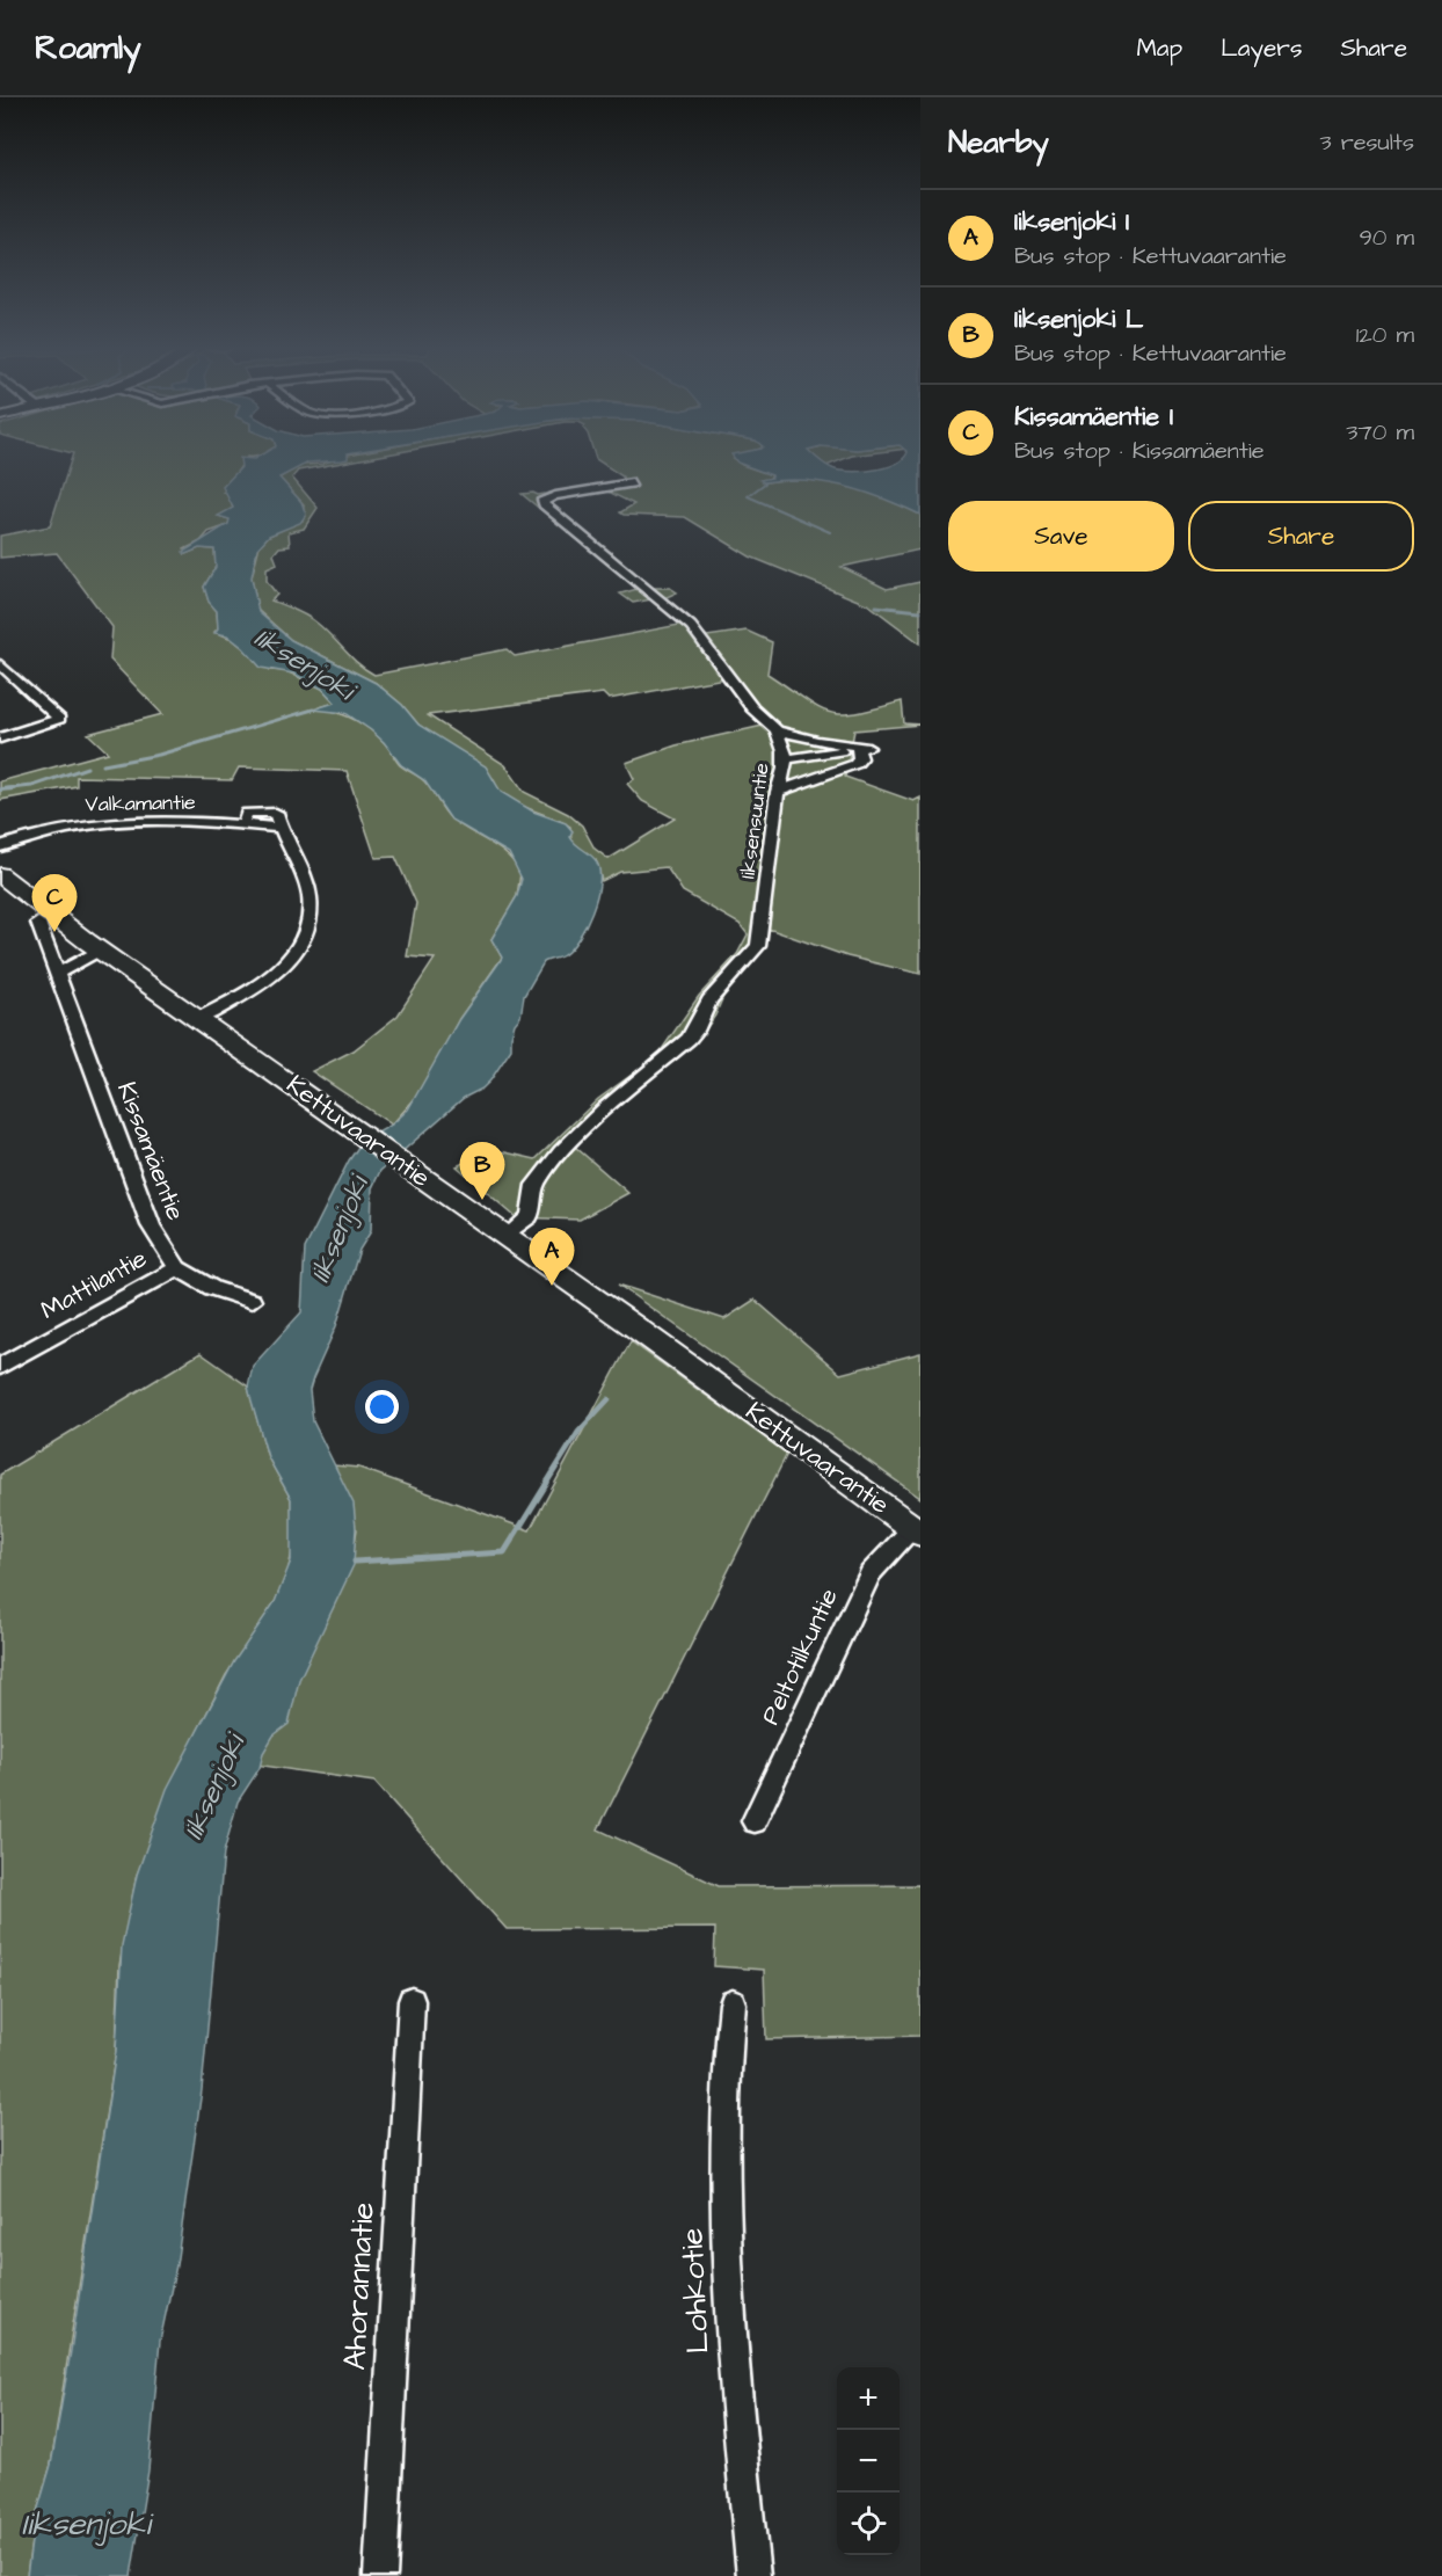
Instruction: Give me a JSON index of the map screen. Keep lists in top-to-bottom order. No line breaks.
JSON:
{"streets":{"street":["Valkamantie","Iiksensuuntie","Kettuvaarantie","Kissamäentie","Mattilantie","Peltotilkuntie","Ahorannatie","Lohkotie"]},"crossings":[["Valkamantie","Kettuvaarantie"],["Iiksensuuntie","Kettuvaarantie"],["Kettuvaarantie","Peltotilkuntie"],["Kissamäentie","Mattilantie"]],"water":["Iiksenjoki"],"page":{"header":"Roamly","nav":["Map","Layers","Share"],"heading":["Nearby","3 results"],"list":[{"mark":"A","name":"Iiksenjoki I","note":"Bus stop · Kettuvaarantie","value":"90 m"},{"mark":"B","name":"Iiksenjoki L","note":"Bus stop · Kettuvaarantie","value":"120 m"},{"mark":"C","name":"Kissamäentie I","note":"Bus stop · Kissamäentie","value":"370 m"}],"buttons":["Save","Share"],"pins":["C","B","A"],"map_buttons":["+","−"]}}
